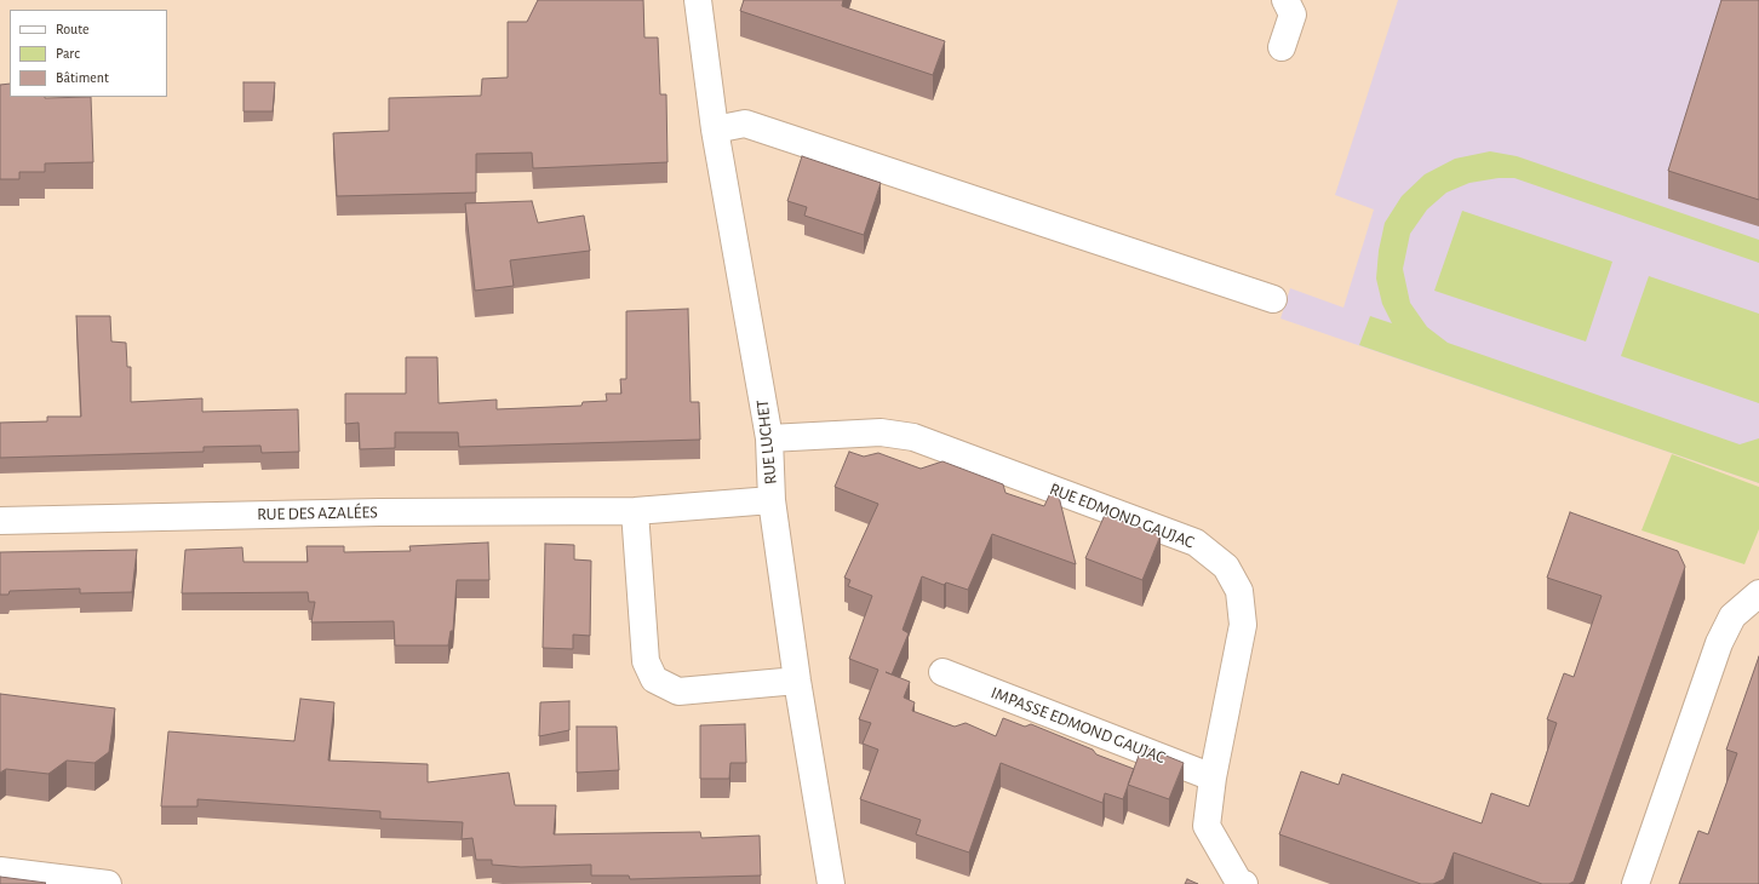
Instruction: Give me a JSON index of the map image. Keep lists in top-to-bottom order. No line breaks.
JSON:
{"streets":{"street":["RUE LUCHET","RUE DES AZALÉES","RUE EDMOND GAUJAC","IMPASSE EDMOND GAUJAC"]},"crossings":[["RUE LUCHET","RUE DES AZALÉES"],["RUE LUCHET","RUE EDMOND GAUJAC"],["RUE EDMOND GAUJAC","IMPASSE EDMOND GAUJAC"]],"legend":["Route","Parc","Bâtiment"]}
